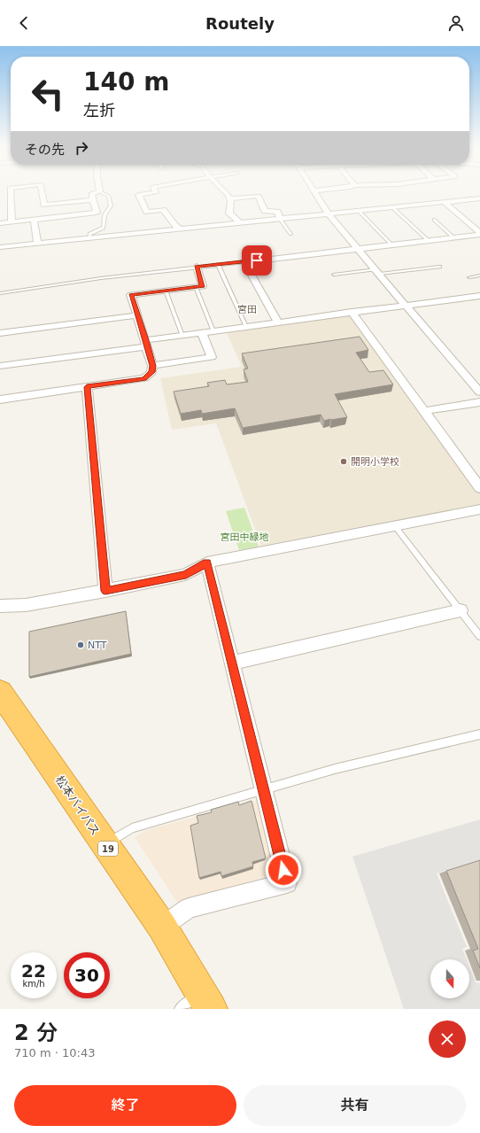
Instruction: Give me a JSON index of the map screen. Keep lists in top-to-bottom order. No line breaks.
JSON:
{"streets":{"highway":["松本バイパス","19"]},"districts":["宮田"],"parks":["宮田中緑地"],"places":["開明小学校","NTT"],"north":"bottom","page":{"header":"Routely","turn":["140 m","左折"],"then":"その先","speed":"22 km/h","limit":"30","heading":["2 分","710 m · 10:43"],"buttons":["終了","共有"]}}
